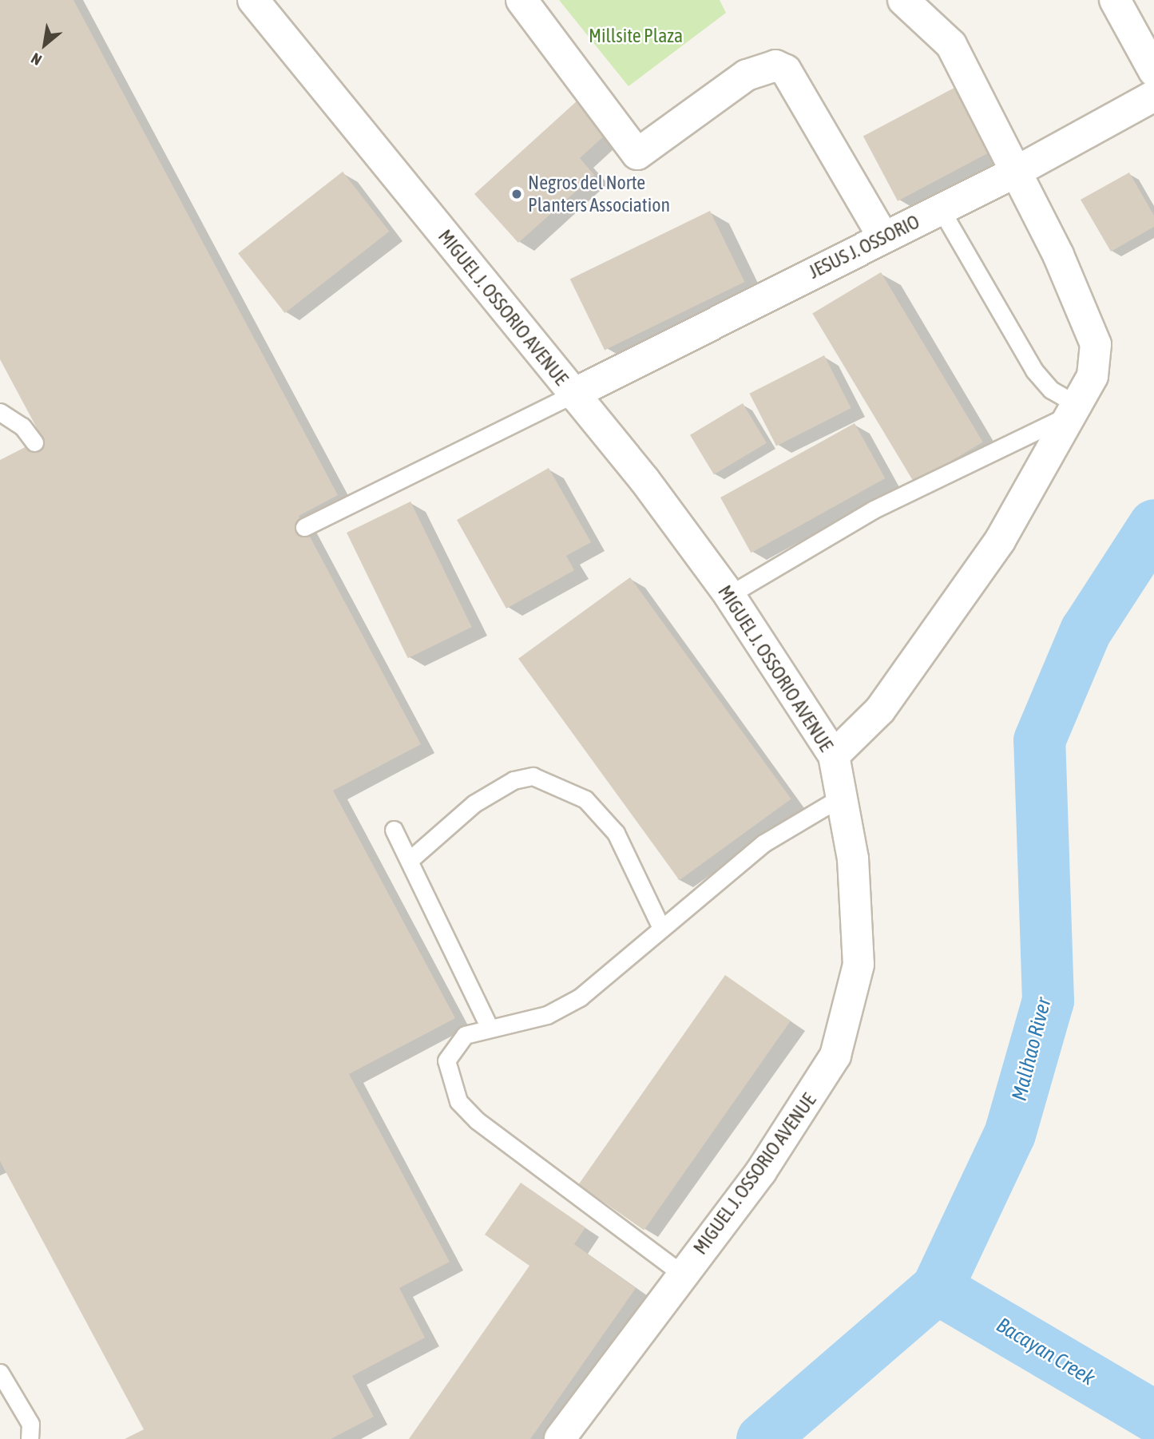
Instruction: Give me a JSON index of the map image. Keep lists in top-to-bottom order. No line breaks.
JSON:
{"streets":{"street":["JESUS J. OSSORIO","MIGUEL J. OSSORIO AVENUE"]},"crossings":[["JESUS J. OSSORIO","MIGUEL J. OSSORIO AVENUE"]],"water":["Malihao River","Bacayan Creek"],"parks":["Millsite Plaza"],"places":["Negros del Norte Planters Association"],"north":"bottom left"}
